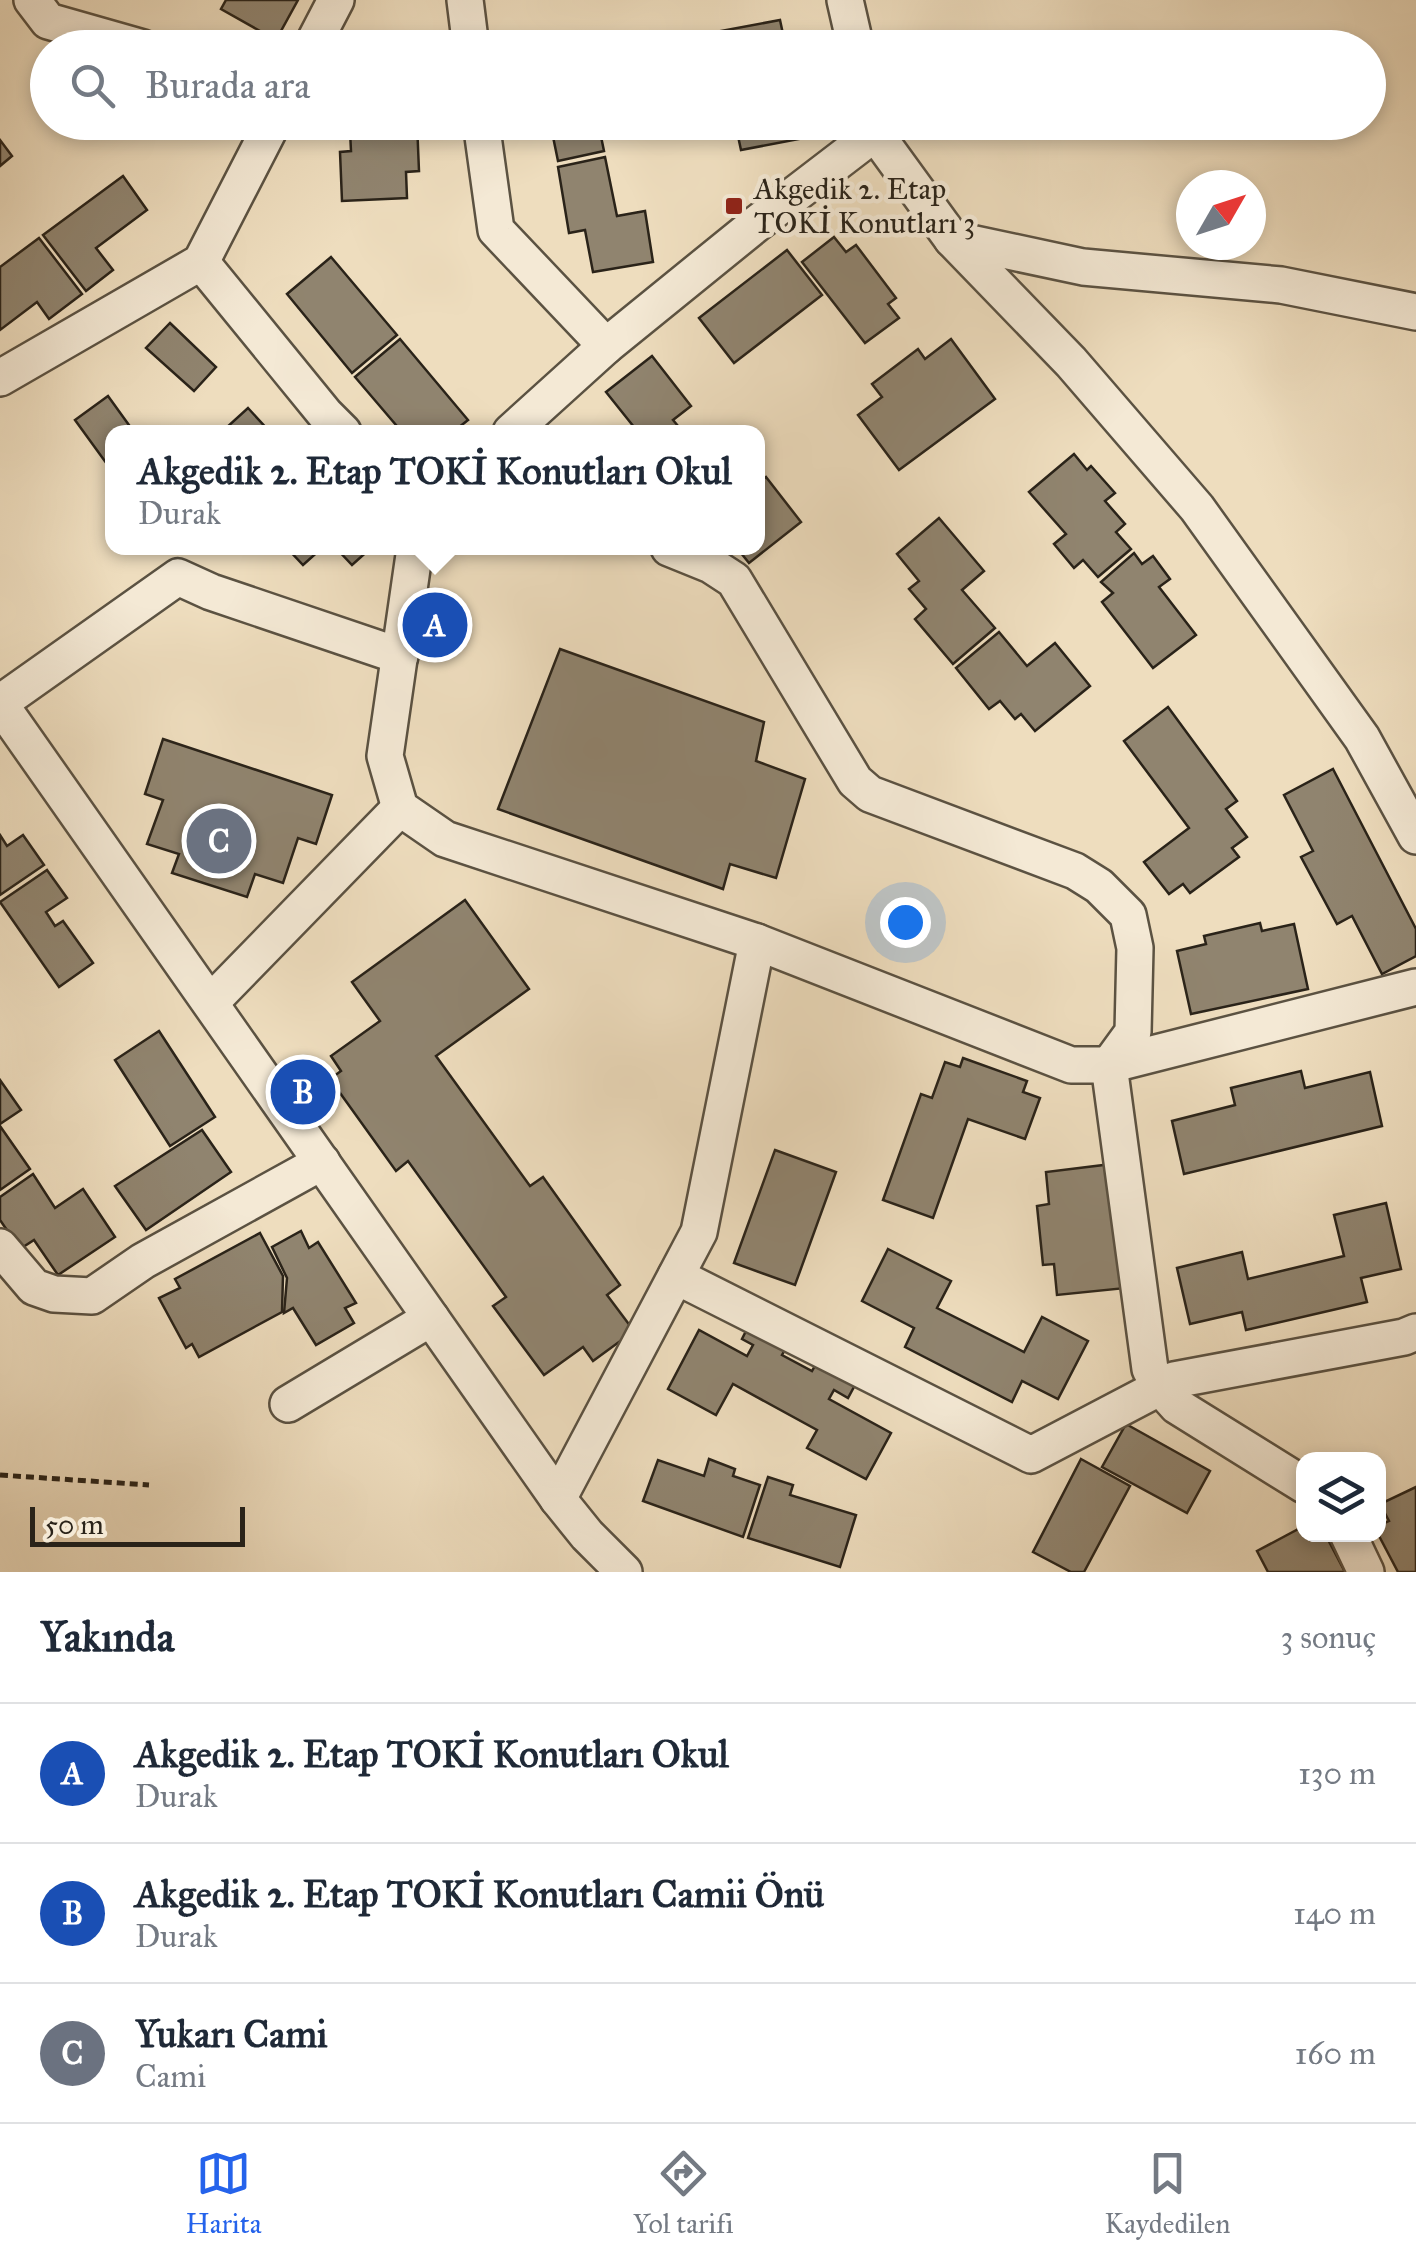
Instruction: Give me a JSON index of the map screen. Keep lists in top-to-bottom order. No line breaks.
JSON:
{"places":{"transit":["Akgedik 2. Etap TOKİ Konutları 3"]},"scale_bar":"50 m","north":"top right","page":{"search":"Burada ara","popup":["Akgedik 2. Etap TOKİ Konutları Okul","Durak"],"pins":["A","C","B"],"scale":"50 m","heading":["Yakında","3 sonuç"],"list":[{"mark":"A","name":"Akgedik 2. Etap TOKİ Konutları Okul","note":"Durak","value":"130 m"},{"mark":"B","name":"Akgedik 2. Etap TOKİ Konutları Camii Önü","note":"Durak","value":"140 m"},{"mark":"C","name":"Yukarı Cami","note":"Cami","value":"160 m"}],"nav":["Harita","Yol tarifi","Kaydedilen"]}}
